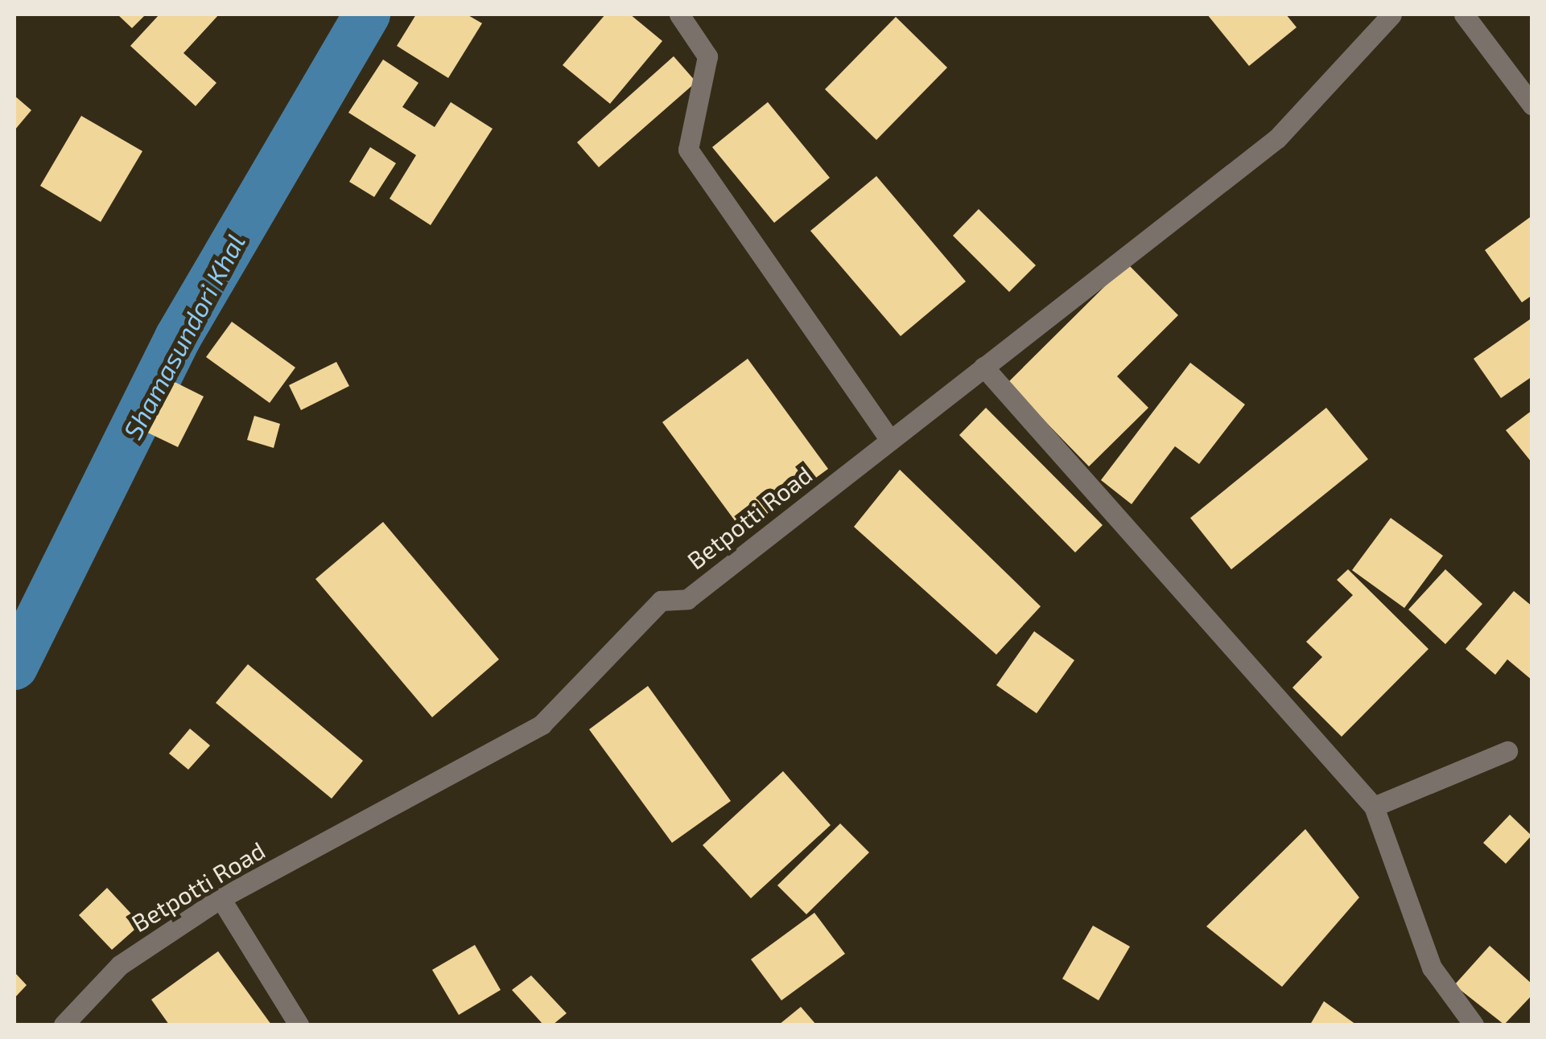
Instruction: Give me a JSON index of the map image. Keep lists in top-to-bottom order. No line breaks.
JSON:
{"streets":{"street":["Betpotti Road"]},"water":["Shamasundori Khal"]}
